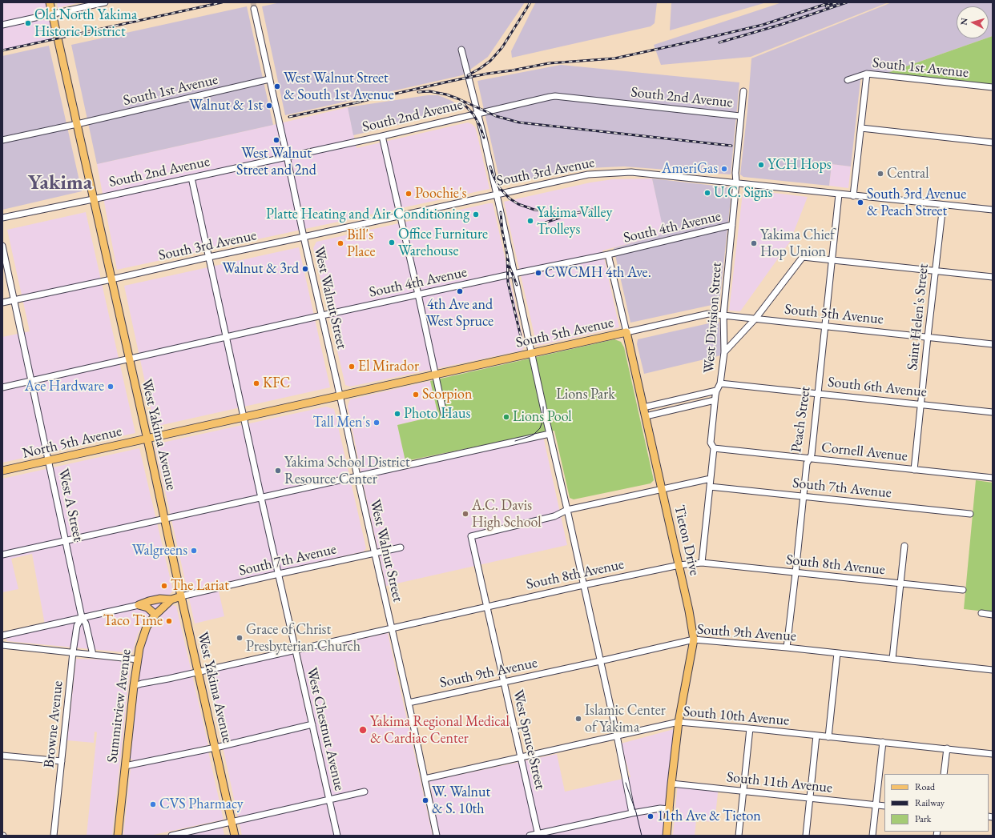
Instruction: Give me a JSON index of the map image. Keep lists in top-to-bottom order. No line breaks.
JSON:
{"streets":{"main road":["South 5th Avenue","West Yakima Avenue","North 5th Avenue","Tieton Drive","Summitview Avenue"],"street":["South 1st Avenue","South 2nd Avenue","South 3rd Avenue","South 4th Avenue","West Walnut Street","Saint Helen's Street","West Division Street","South 6th Avenue","Peach Street","Cornell Avenue","South 7th Avenue","West A Street","South 8th Avenue","South 9th Avenue","South 10th Avenue","Browne Avenue","West Chestnut Avenue","West Spruce Street","South 11th Avenue"]},"crossings":[["South 1st Avenue","West Walnut Street"],["South 1st Avenue","West Yakima Avenue"],["South 2nd Avenue","West Walnut Street"],["South 2nd Avenue","West Division Street"],["South 2nd Avenue","West Yakima Avenue"],["South 2nd Avenue","West Chestnut Avenue"],["South 3rd Avenue","West Walnut Street"],["South 3rd Avenue","Saint Helen's Street"],["South 3rd Avenue","West Division Street"],["South 3rd Avenue","Peach Street"],["South 3rd Avenue","West Yakima Avenue"],["South 3rd Avenue","West A Street"],["South 3rd Avenue","West Chestnut Avenue"],["South 4th Avenue","West Walnut Street"],["South 4th Avenue","West Division Street"],["South 4th Avenue","West Yakima Avenue"],["South 4th Avenue","West A Street"],["South 4th Avenue","Tieton Drive"],["South 4th Avenue","West Chestnut Avenue"],["West Walnut Street","South 5th Avenue"],["West Walnut Street","South 7th Avenue"],["West Walnut Street","South 8th Avenue"],["West Walnut Street","South 9th Avenue"],["West Walnut Street","South 10th Avenue"],["South 5th Avenue","Saint Helen's Street"],["South 5th Avenue","West Division Street"],["South 5th Avenue","Peach Street"],["South 5th Avenue","West Yakima Avenue"],["South 5th Avenue","North 5th Avenue"],["South 5th Avenue","Tieton Drive"],["South 5th Avenue","West Chestnut Avenue"],["Saint Helen's Street","South 6th Avenue"],["Saint Helen's Street","Cornell Avenue"],["West Division Street","South 6th Avenue"],["West Division Street","Cornell Avenue"],["West Division Street","South 7th Avenue"],["West Division Street","South 8th Avenue"],["South 6th Avenue","Peach Street"],["Peach Street","Cornell Avenue"],["Peach Street","South 7th Avenue"],["Peach Street","South 8th Avenue"],["Peach Street","South 9th Avenue"],["West Yakima Avenue","North 5th Avenue"],["West Yakima Avenue","South 7th Avenue"],["West Yakima Avenue","South 8th Avenue"],["West Yakima Avenue","Summitview Avenue"],["North 5th Avenue","West A Street"],["South 7th Avenue","Summitview Avenue"],["South 7th Avenue","West Chestnut Avenue"],["West A Street","Browne Avenue"],["Tieton Drive","South 8th Avenue"],["Tieton Drive","South 9th Avenue"],["Tieton Drive","South 10th Avenue"],["Tieton Drive","South 11th Avenue"],["South 8th Avenue","Summitview Avenue"],["South 8th Avenue","West Chestnut Avenue"],["South 8th Avenue","West Spruce Street"],["South 9th Avenue","West Spruce Street"],["South 10th Avenue","West Spruce Street"]],"districts":["Yakima"],"parks":["Lions Park"],"places":["Old North Yakima Historic District","West Walnut Street & South 1st Avenue","Walnut & 1st","West Walnut Street and 2nd","YCH Hops","AmeriGas","Central","U.C. Signs","Poochie's","South 3rd Avenue & Peach Street","Platte Heating and Air Conditioning","Yakima Valley Trolleys","Office Furniture Warehouse","Bill's Place","Yakima Chief Hop Union","Walnut & 3rd","CWCMH 4th Ave.","4th Ave and West Spruce","El Mirador","KFC","Ace Hardware","Scorpion","Photo Haus","Lions Pool","Tall Men's","Yakima School District Resource Center","A.C. Davis High School","Walgreens","The Lariat","Taco Time","Grace of Christ Presbyterian Church","Islamic Center of Yakima","Yakima Regional Medical & Cardiac Center","W. Walnut & S. 10th","CVS Pharmacy","11th Ave & Tieton"],"legend":["Road","Railway","Park"],"north":"left"}
